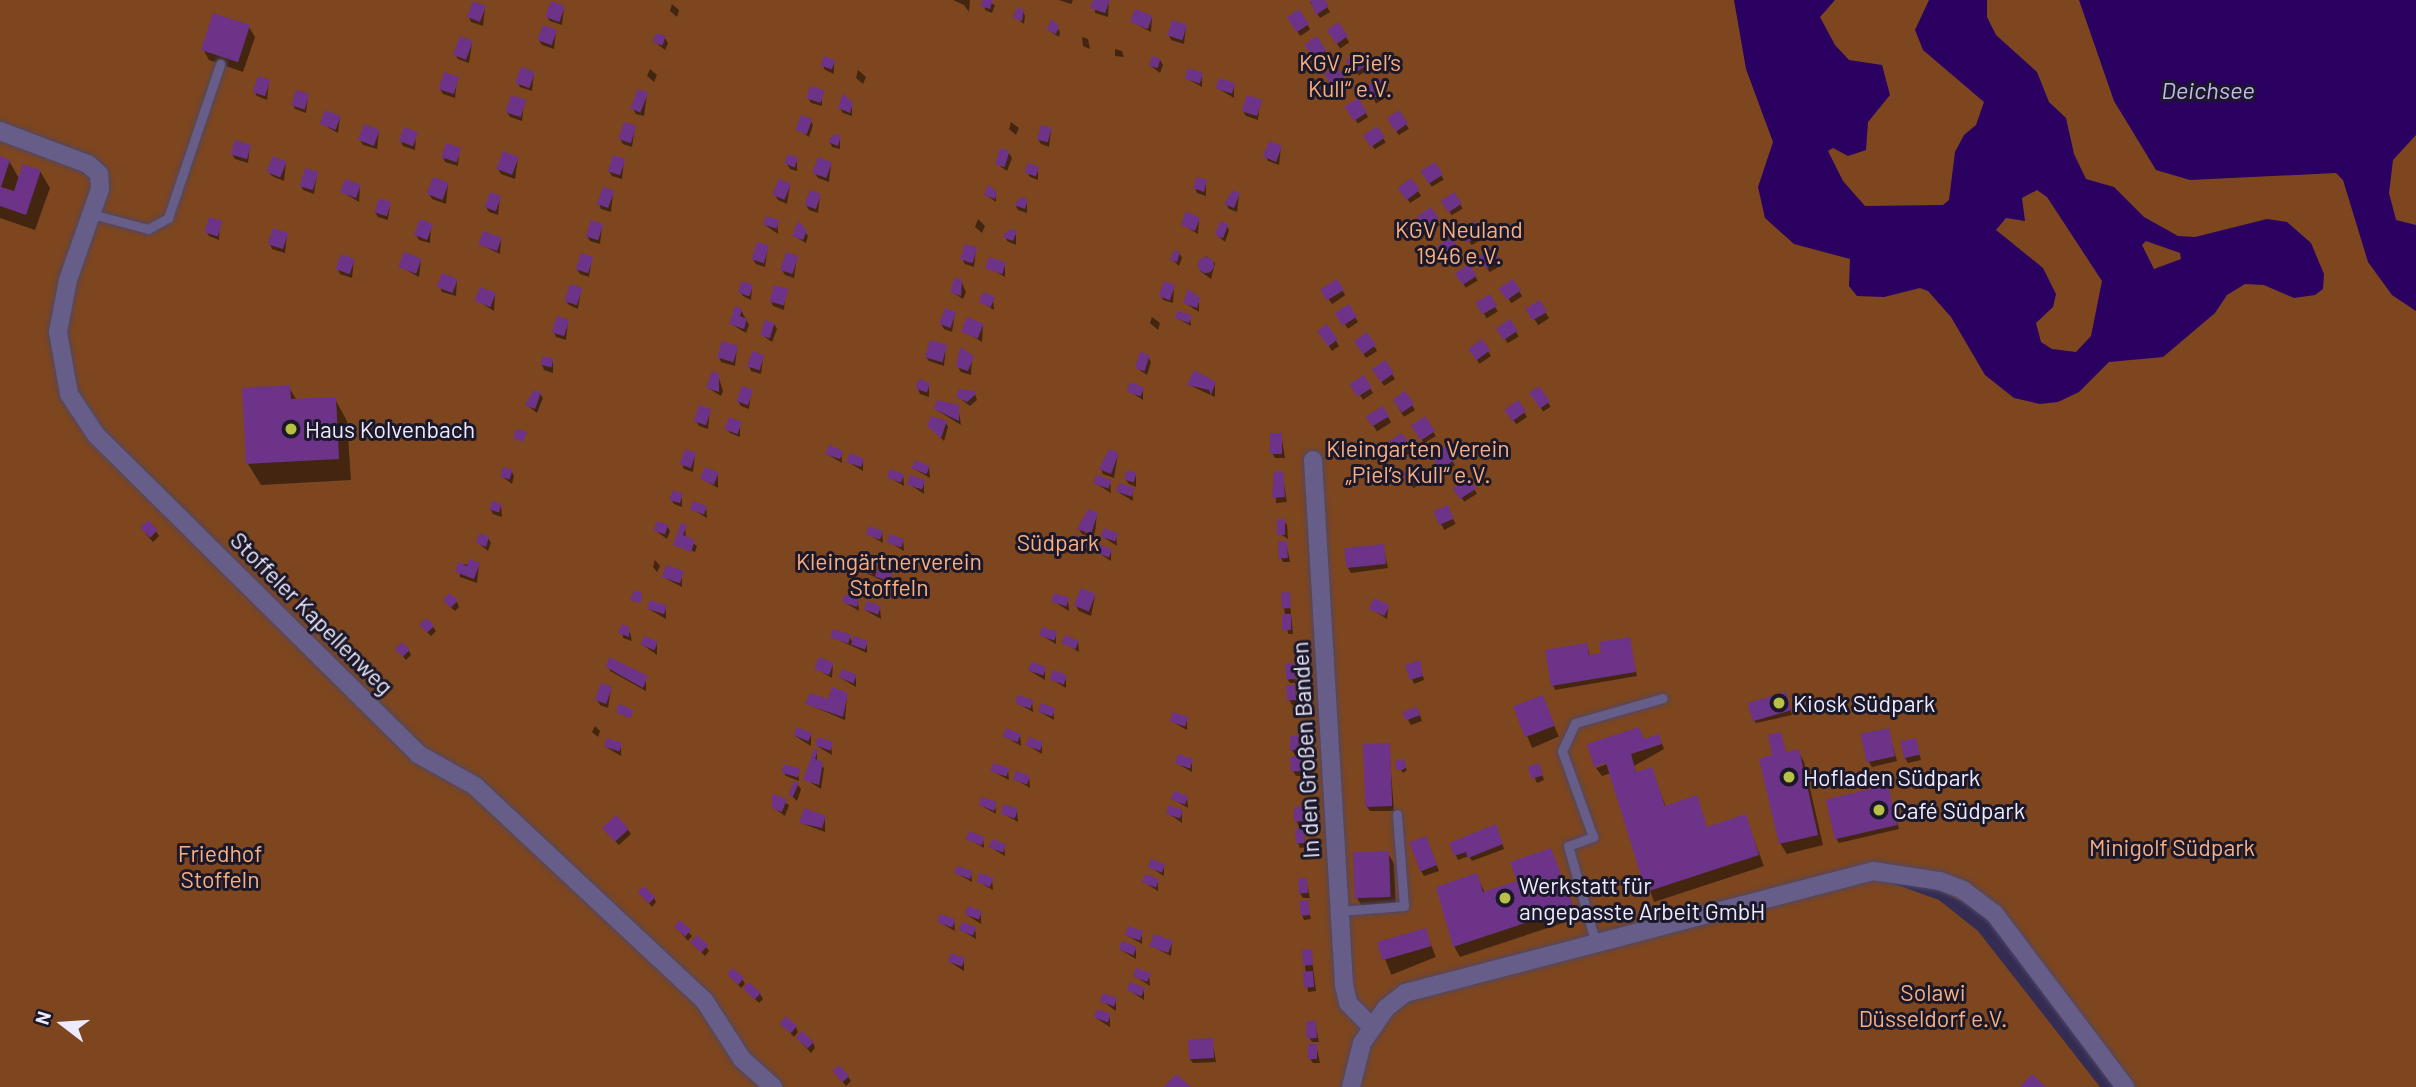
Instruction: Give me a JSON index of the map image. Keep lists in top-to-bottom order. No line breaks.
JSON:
{"streets":{"street":["Stoffeler Kapellenweg","In den Großen Banden"]},"water":["Deichsee"],"parks":["KGV „Piel’s Kull“ e.V.","KGV Neuland 1946 e.V.","Kleingarten Verein „Piel’s Kull“ e.V.","Südpark","Kleingärtnerverein Stoffeln","Minigolf Südpark","Friedhof Stoffeln","Solawi Düsseldorf e.V."],"places":["Haus Kolvenbach","Kiosk Südpark","Hofladen Südpark","Café Südpark","Werkstatt für angepasste Arbeit GmbH"],"north":"left"}
